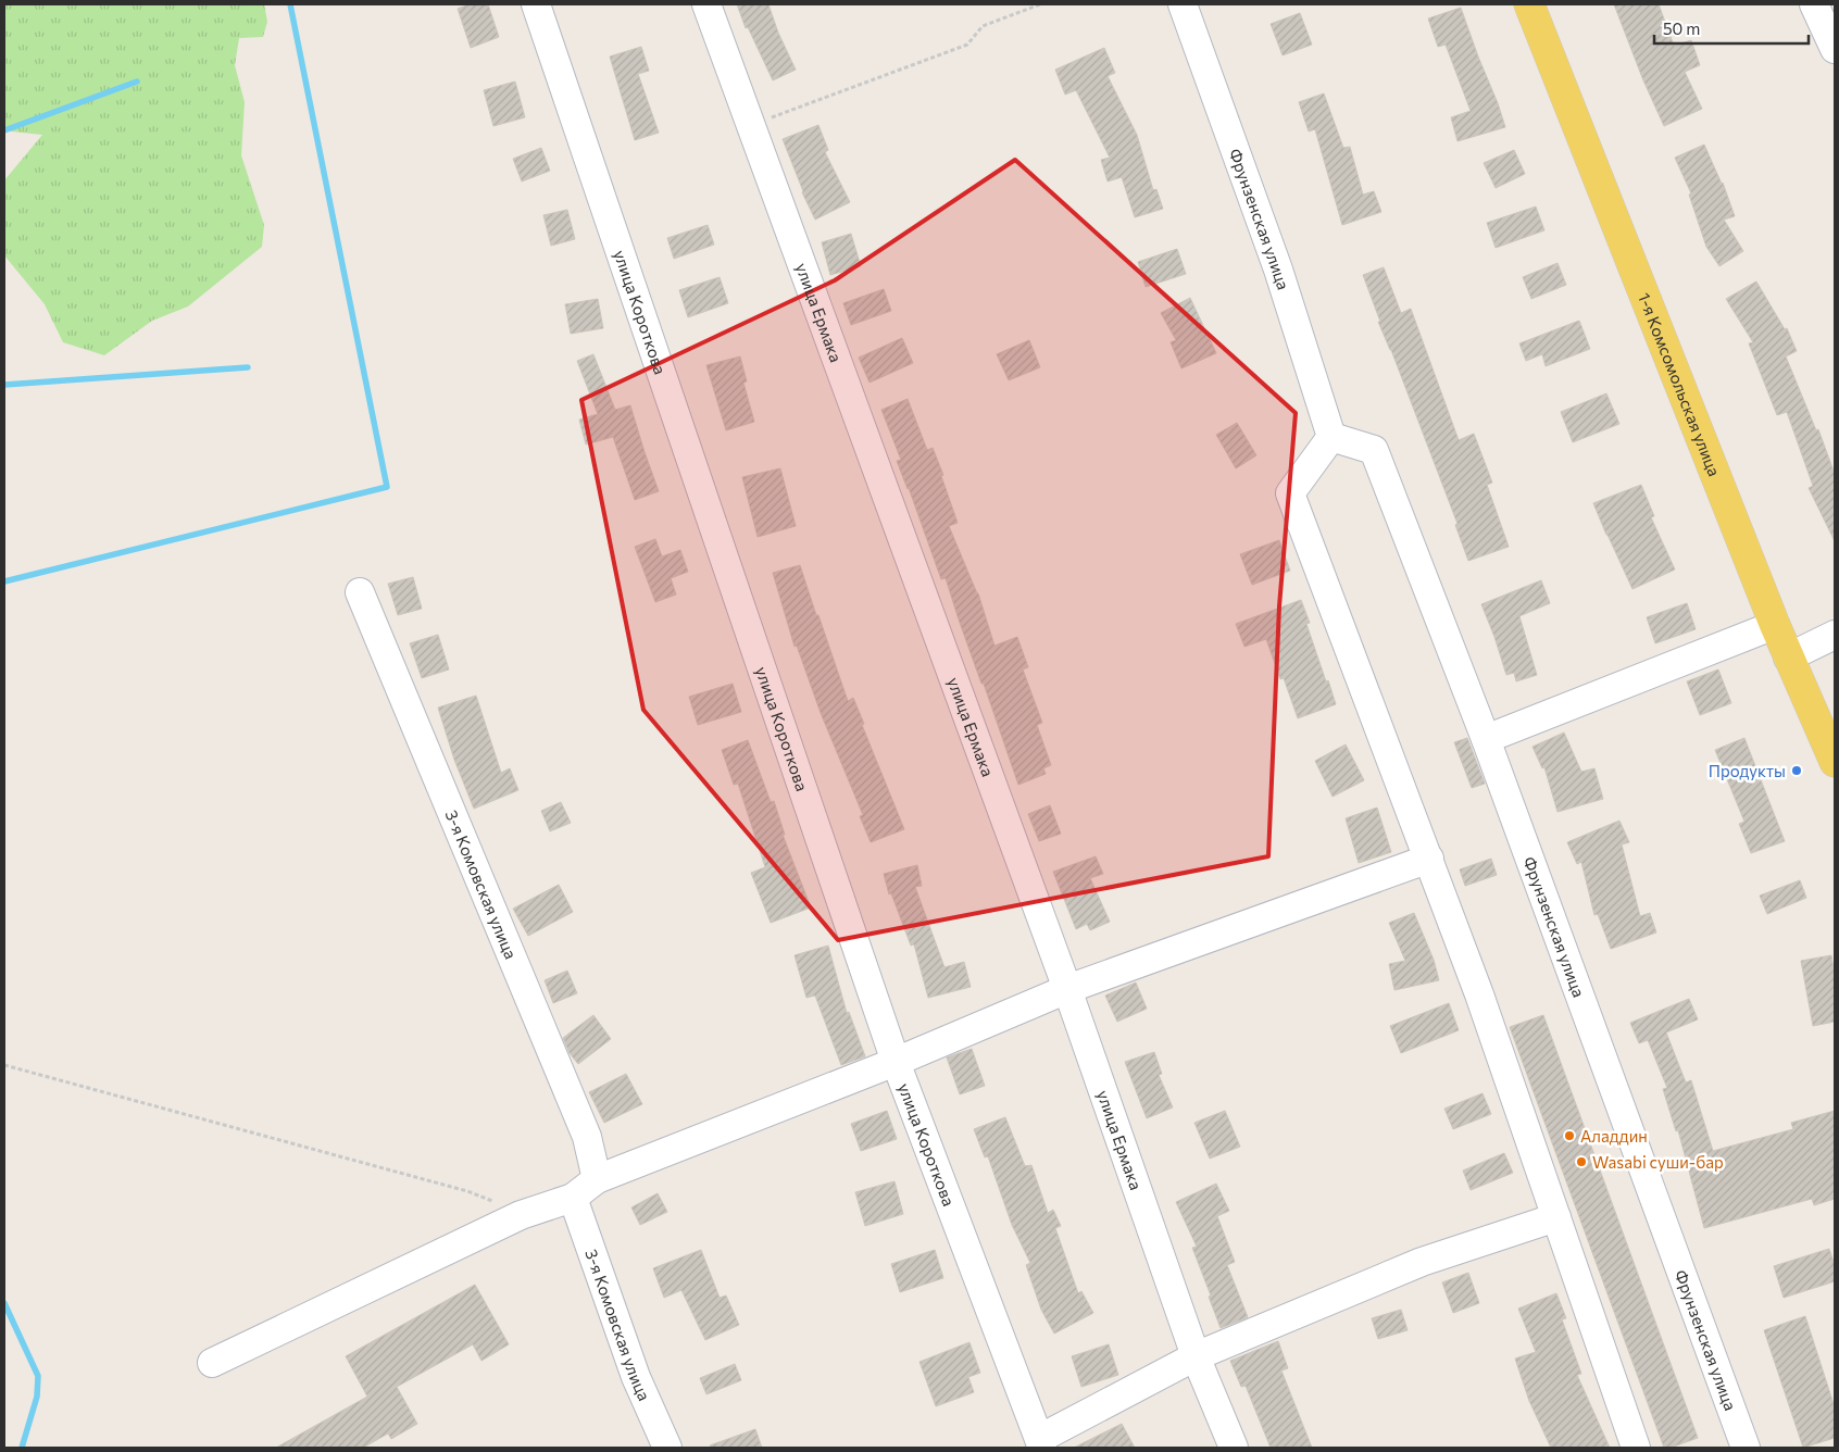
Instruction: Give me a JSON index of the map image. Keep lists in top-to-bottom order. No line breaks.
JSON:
{"streets":{"main road":["1-я Комсомольская улица"],"street":["Фрунзенская улица","улица Короткова","улица Ермака","3-я Комовская улица"]},"places":["Продукты","Аладдин","Wasabi суши-бар"],"scale_bar":"50 m"}
